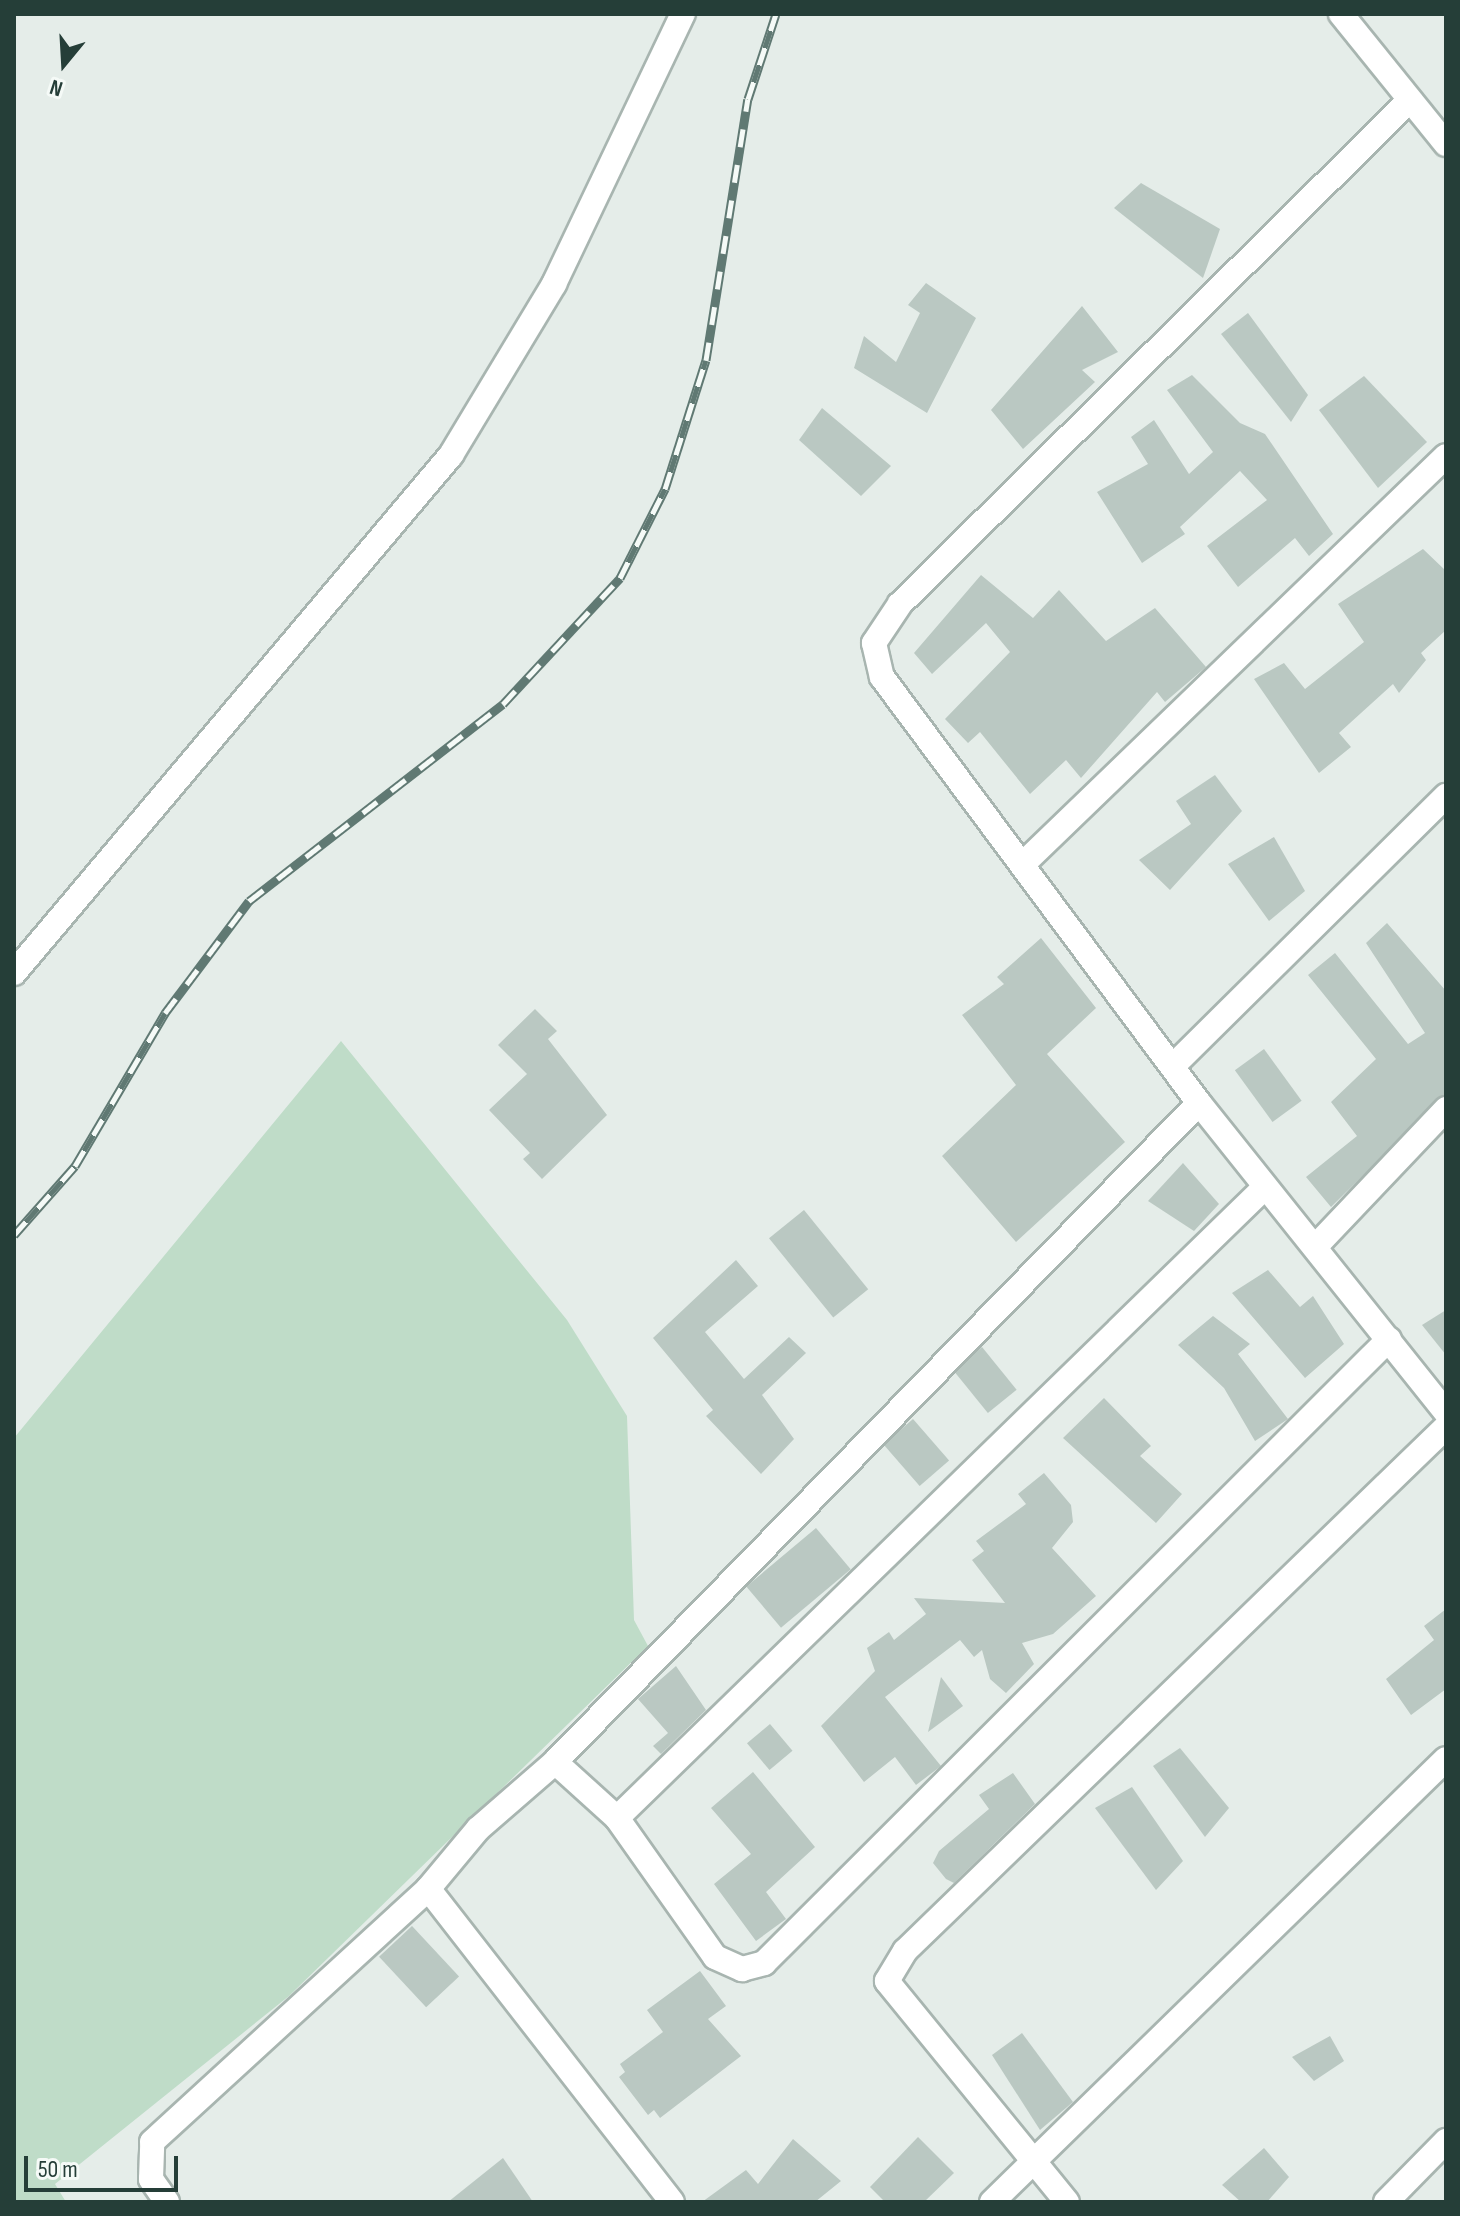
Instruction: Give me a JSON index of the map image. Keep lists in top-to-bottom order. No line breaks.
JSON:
{"scale_bar":"50 m","north":"bottom"}
